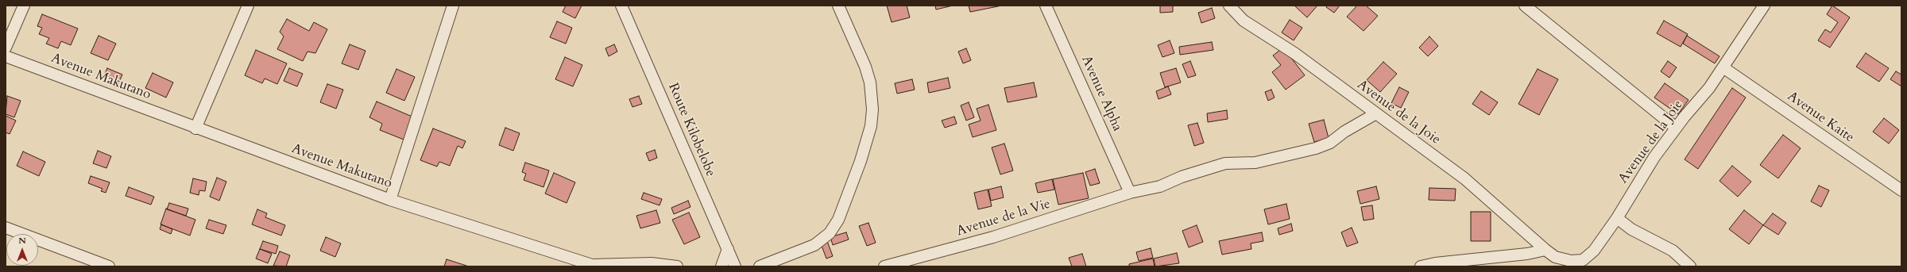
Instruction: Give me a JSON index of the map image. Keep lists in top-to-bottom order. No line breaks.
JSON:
{"streets":{"street":["Avenue Makutano","Avenue Alpha","Avenue de la Joie","Avenue Kaite","Route Kilobelobe","Avenue de la Vie"]},"crossings":[["Avenue Alpha","Avenue de la Vie"],["Avenue de la Joie","Avenue Kaite"],["Avenue de la Joie","Avenue de la Vie"]],"north":"top"}
